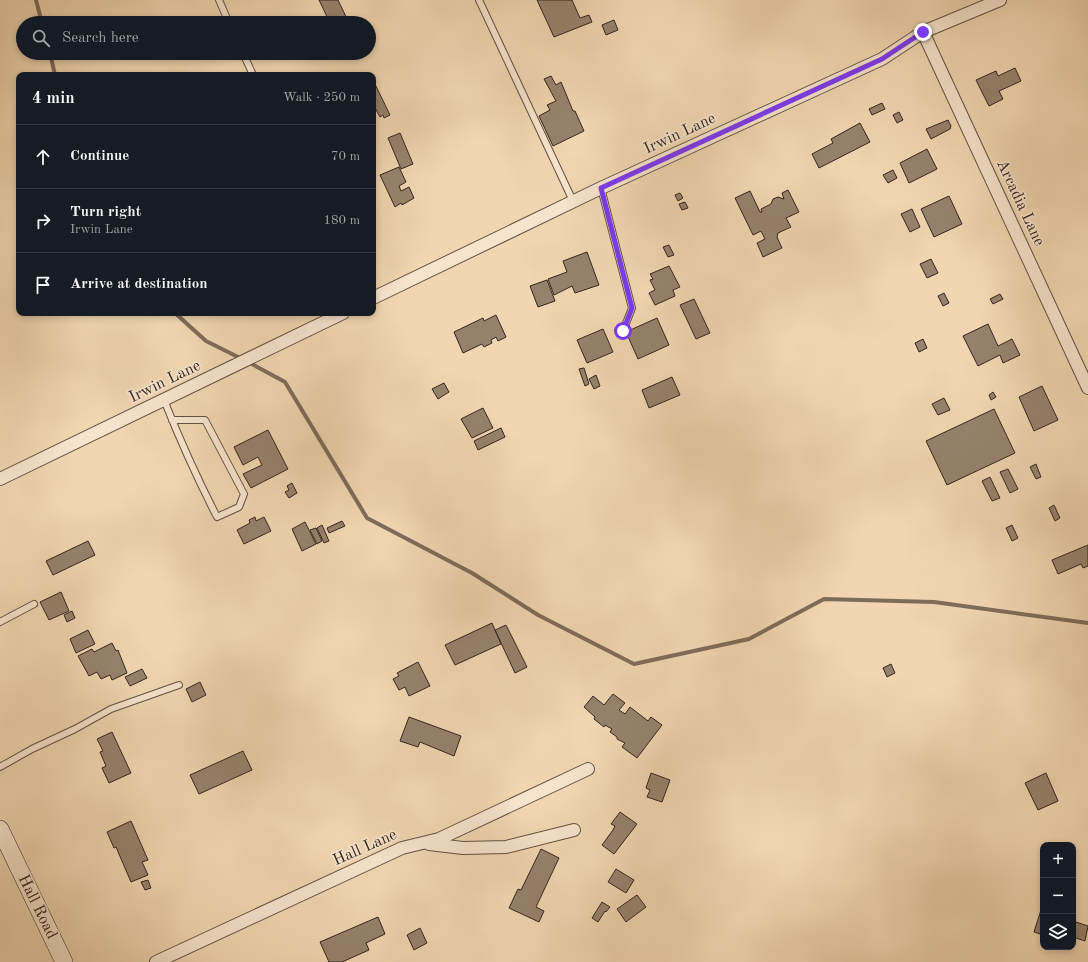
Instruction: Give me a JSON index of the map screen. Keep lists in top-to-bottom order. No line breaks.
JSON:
{"streets":{"street":["Irwin Lane","Arcadia Lane","Hall Lane","Hall Road"]},"crossings":[["Irwin Lane","Arcadia Lane"]],"page":{"search":"Search here","heading":["4 min","Walk · 250 m"],"list":[["Continue","70 m"],["Turn right","Irwin Lane","180 m"],"Arrive at destination"],"map_buttons":["+","−"]}}
